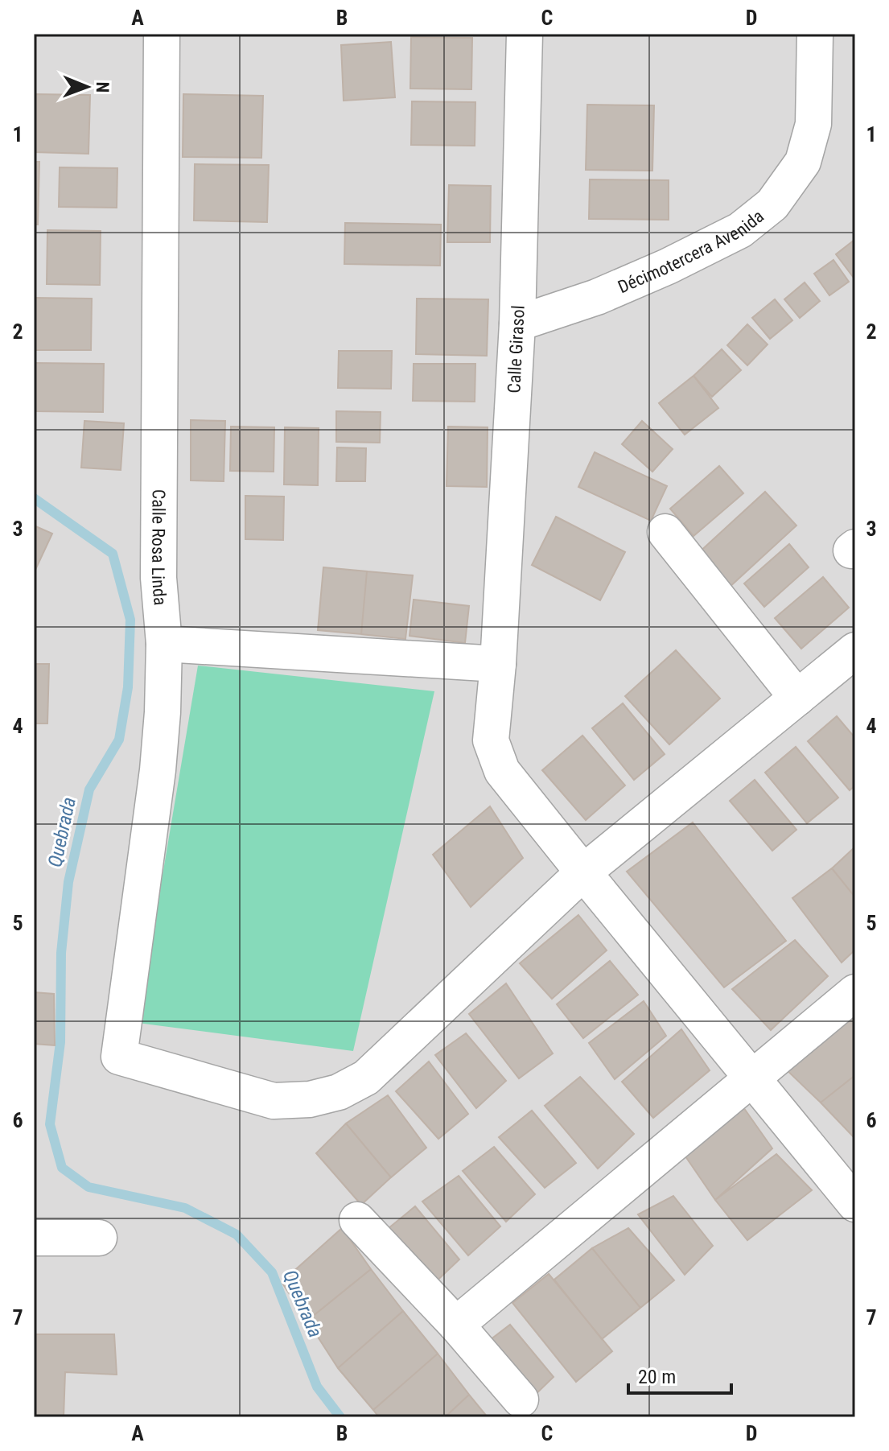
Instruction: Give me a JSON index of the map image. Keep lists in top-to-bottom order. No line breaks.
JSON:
{"streets":{"street":["Décimotercera Avenida","Calle Girasol","Calle Rosa Linda"]},"crossings":[["Décimotercera Avenida","Calle Girasol"],["Calle Girasol","Calle Rosa Linda"]],"water":["Quebrada"],"scale_bar":"20 m","north":"right","grid":{"columns":["A","B","C","D"],"rows":["1","2","3","4","5","6","7"]}}
